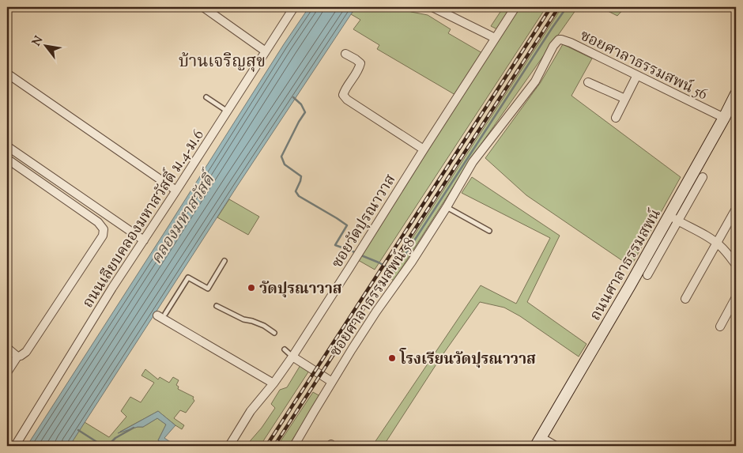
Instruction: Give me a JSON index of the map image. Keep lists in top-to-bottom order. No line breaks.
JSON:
{"streets":{"street":["ซอยศาลาธรรมสพน์ 56","ถนนเลียบคลองมหาสวัสดิ์ ม.4-ม.6","ซอยวัดปุรณาวาส","ถนนศาลาธรรมสพน์","ซอยศาลาธรรมสพน์ 58"]},"crossings":[["ซอยศาลาธรรมสพน์ 56","ถนนศาลาธรรมสพน์"],["ซอยศาลาธรรมสพน์ 56","ซอยศาลาธรรมสพน์ 58"]],"districts":["บ้านเจริญสุข"],"water":["คลองมหาสวัสดิ์"],"places":["วัดปุรณาวาส","โรงเรียนวัดปุรณาวาส"],"north":"top left"}
